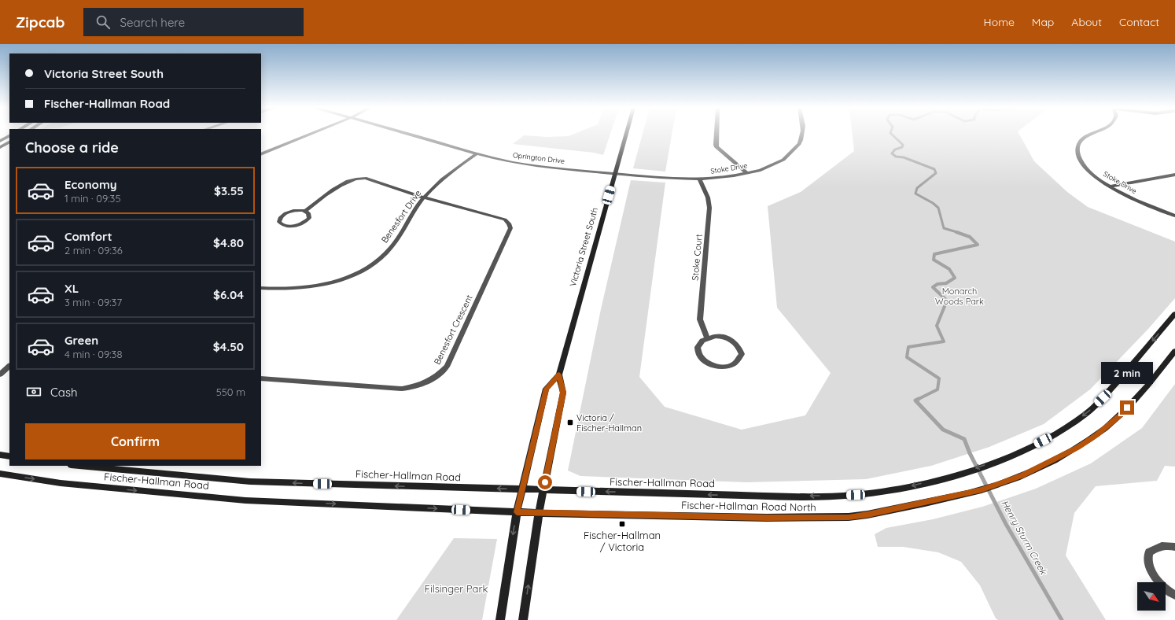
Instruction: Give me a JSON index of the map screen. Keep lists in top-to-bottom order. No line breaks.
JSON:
{"streets":{"main road":["Victoria Street South","Fischer-Hallman Road","Fischer-Hallman Road North"],"street":["Oprington Drive","Stoke Drive","Benesfort Drive","Stoke Court","Benesfort Crescent"]},"crossings":[["Oprington Drive","Stoke Drive"],["Oprington Drive","Benesfort Drive"],["Oprington Drive","Victoria Street South"],["Stoke Drive","Victoria Street South"],["Stoke Drive","Stoke Court"],["Benesfort Drive","Benesfort Crescent"],["Victoria Street South","Fischer-Hallman Road"],["Victoria Street South","Fischer-Hallman Road North"],["Fischer-Hallman Road","Fischer-Hallman Road North"]],"water":["Henry Sturm Creek"],"parks":["Monarch Woods Park","Filsinger Park"],"places":{"transit":["Victoria / Fischer-Hallman","Fischer-Hallman / Victoria"]},"north":"bottom right","page":{"header":"Zipcab","search":"Search here","nav":["Home","Map","About","Contact"],"banner":["Victoria Street South","Fischer-Hallman Road"],"heading":"Choose a ride","list":[{"name":"Economy","note":"1 min · 09:35","value":"$3.55"},{"name":"Comfort","note":"2 min · 09:36","value":"$4.80"},{"name":"XL","note":"3 min · 09:37","value":"$6.04"},{"name":"Green","note":"4 min · 09:38","value":"$4.50"}],"bubble":"2 min","pay":["Cash","550 m"],"buttons":"Confirm"}}
